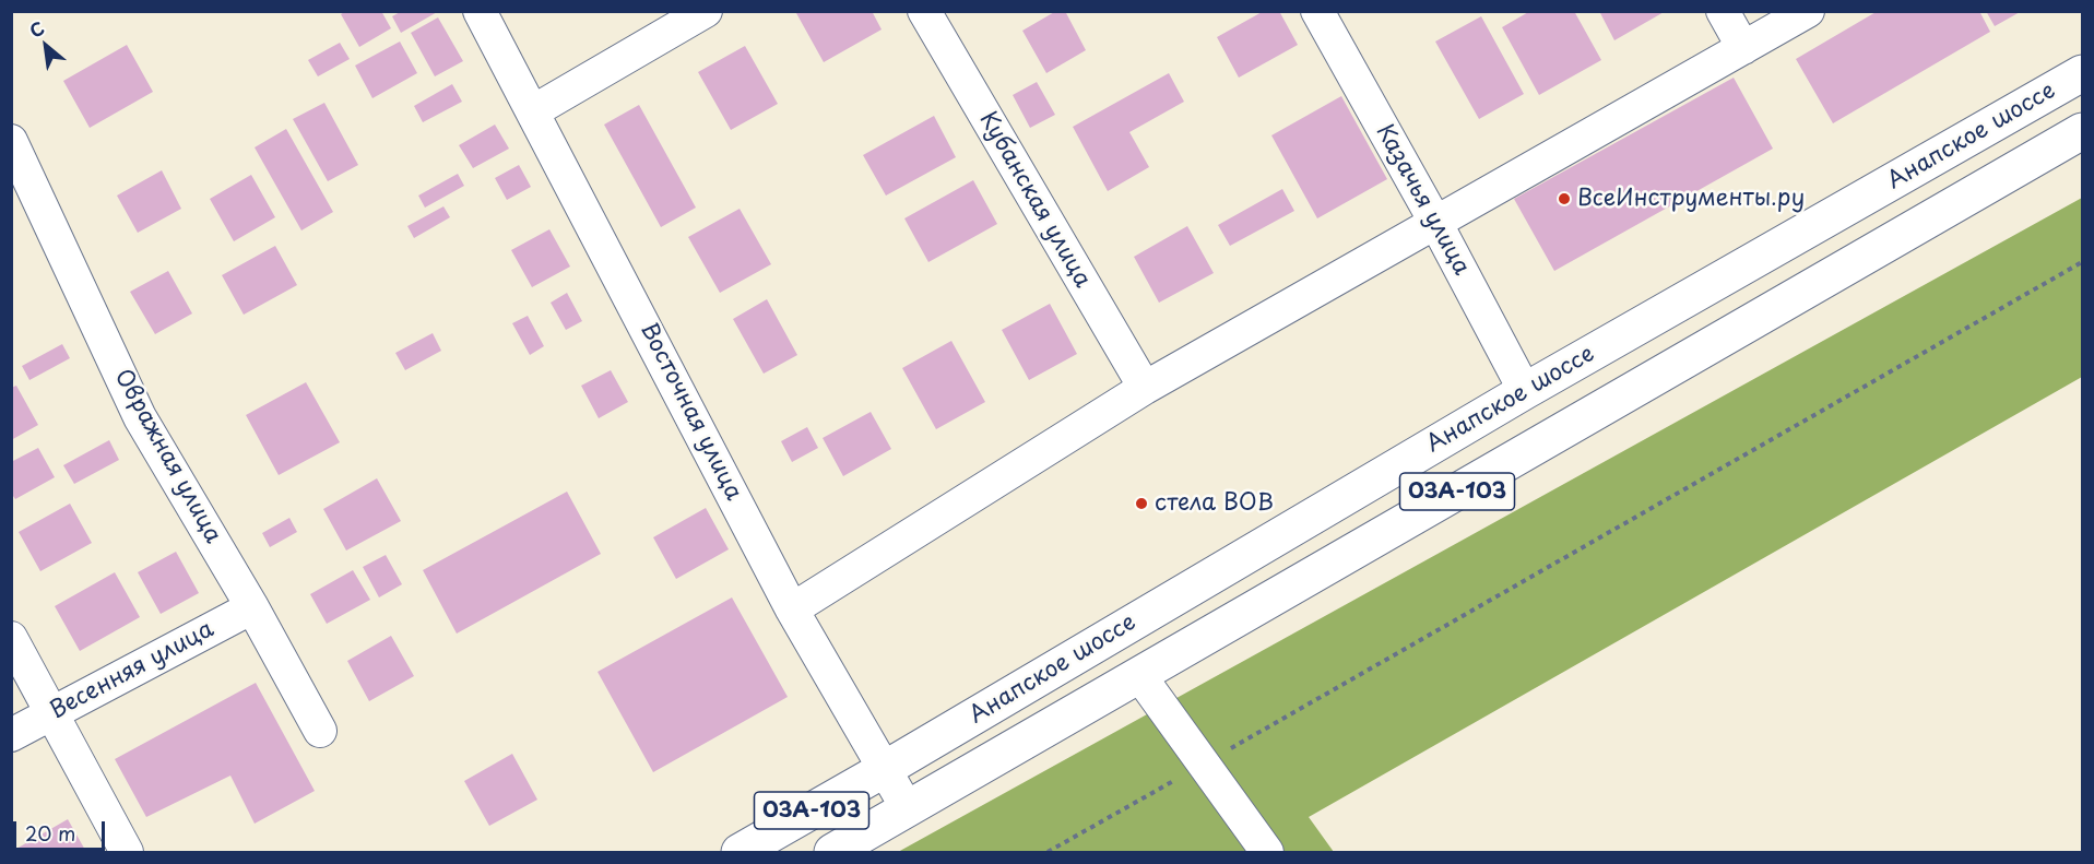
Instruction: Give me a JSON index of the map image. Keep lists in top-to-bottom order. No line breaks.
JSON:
{"streets":{"main road":["Анапское шоссе","03А-103"],"street":["Кубанская улица","Казачья улица","Восточная улица","Овражная улица","Весенняя улица"]},"crossings":[["Анапское шоссе","Казачья улица"],["Анапское шоссе","Восточная улица"],["Овражная улица","Весенняя улица"]],"places":["ВсеИнструменты.ру","стела ВОВ"],"scale_bar":"20 m","north":"top left"}
